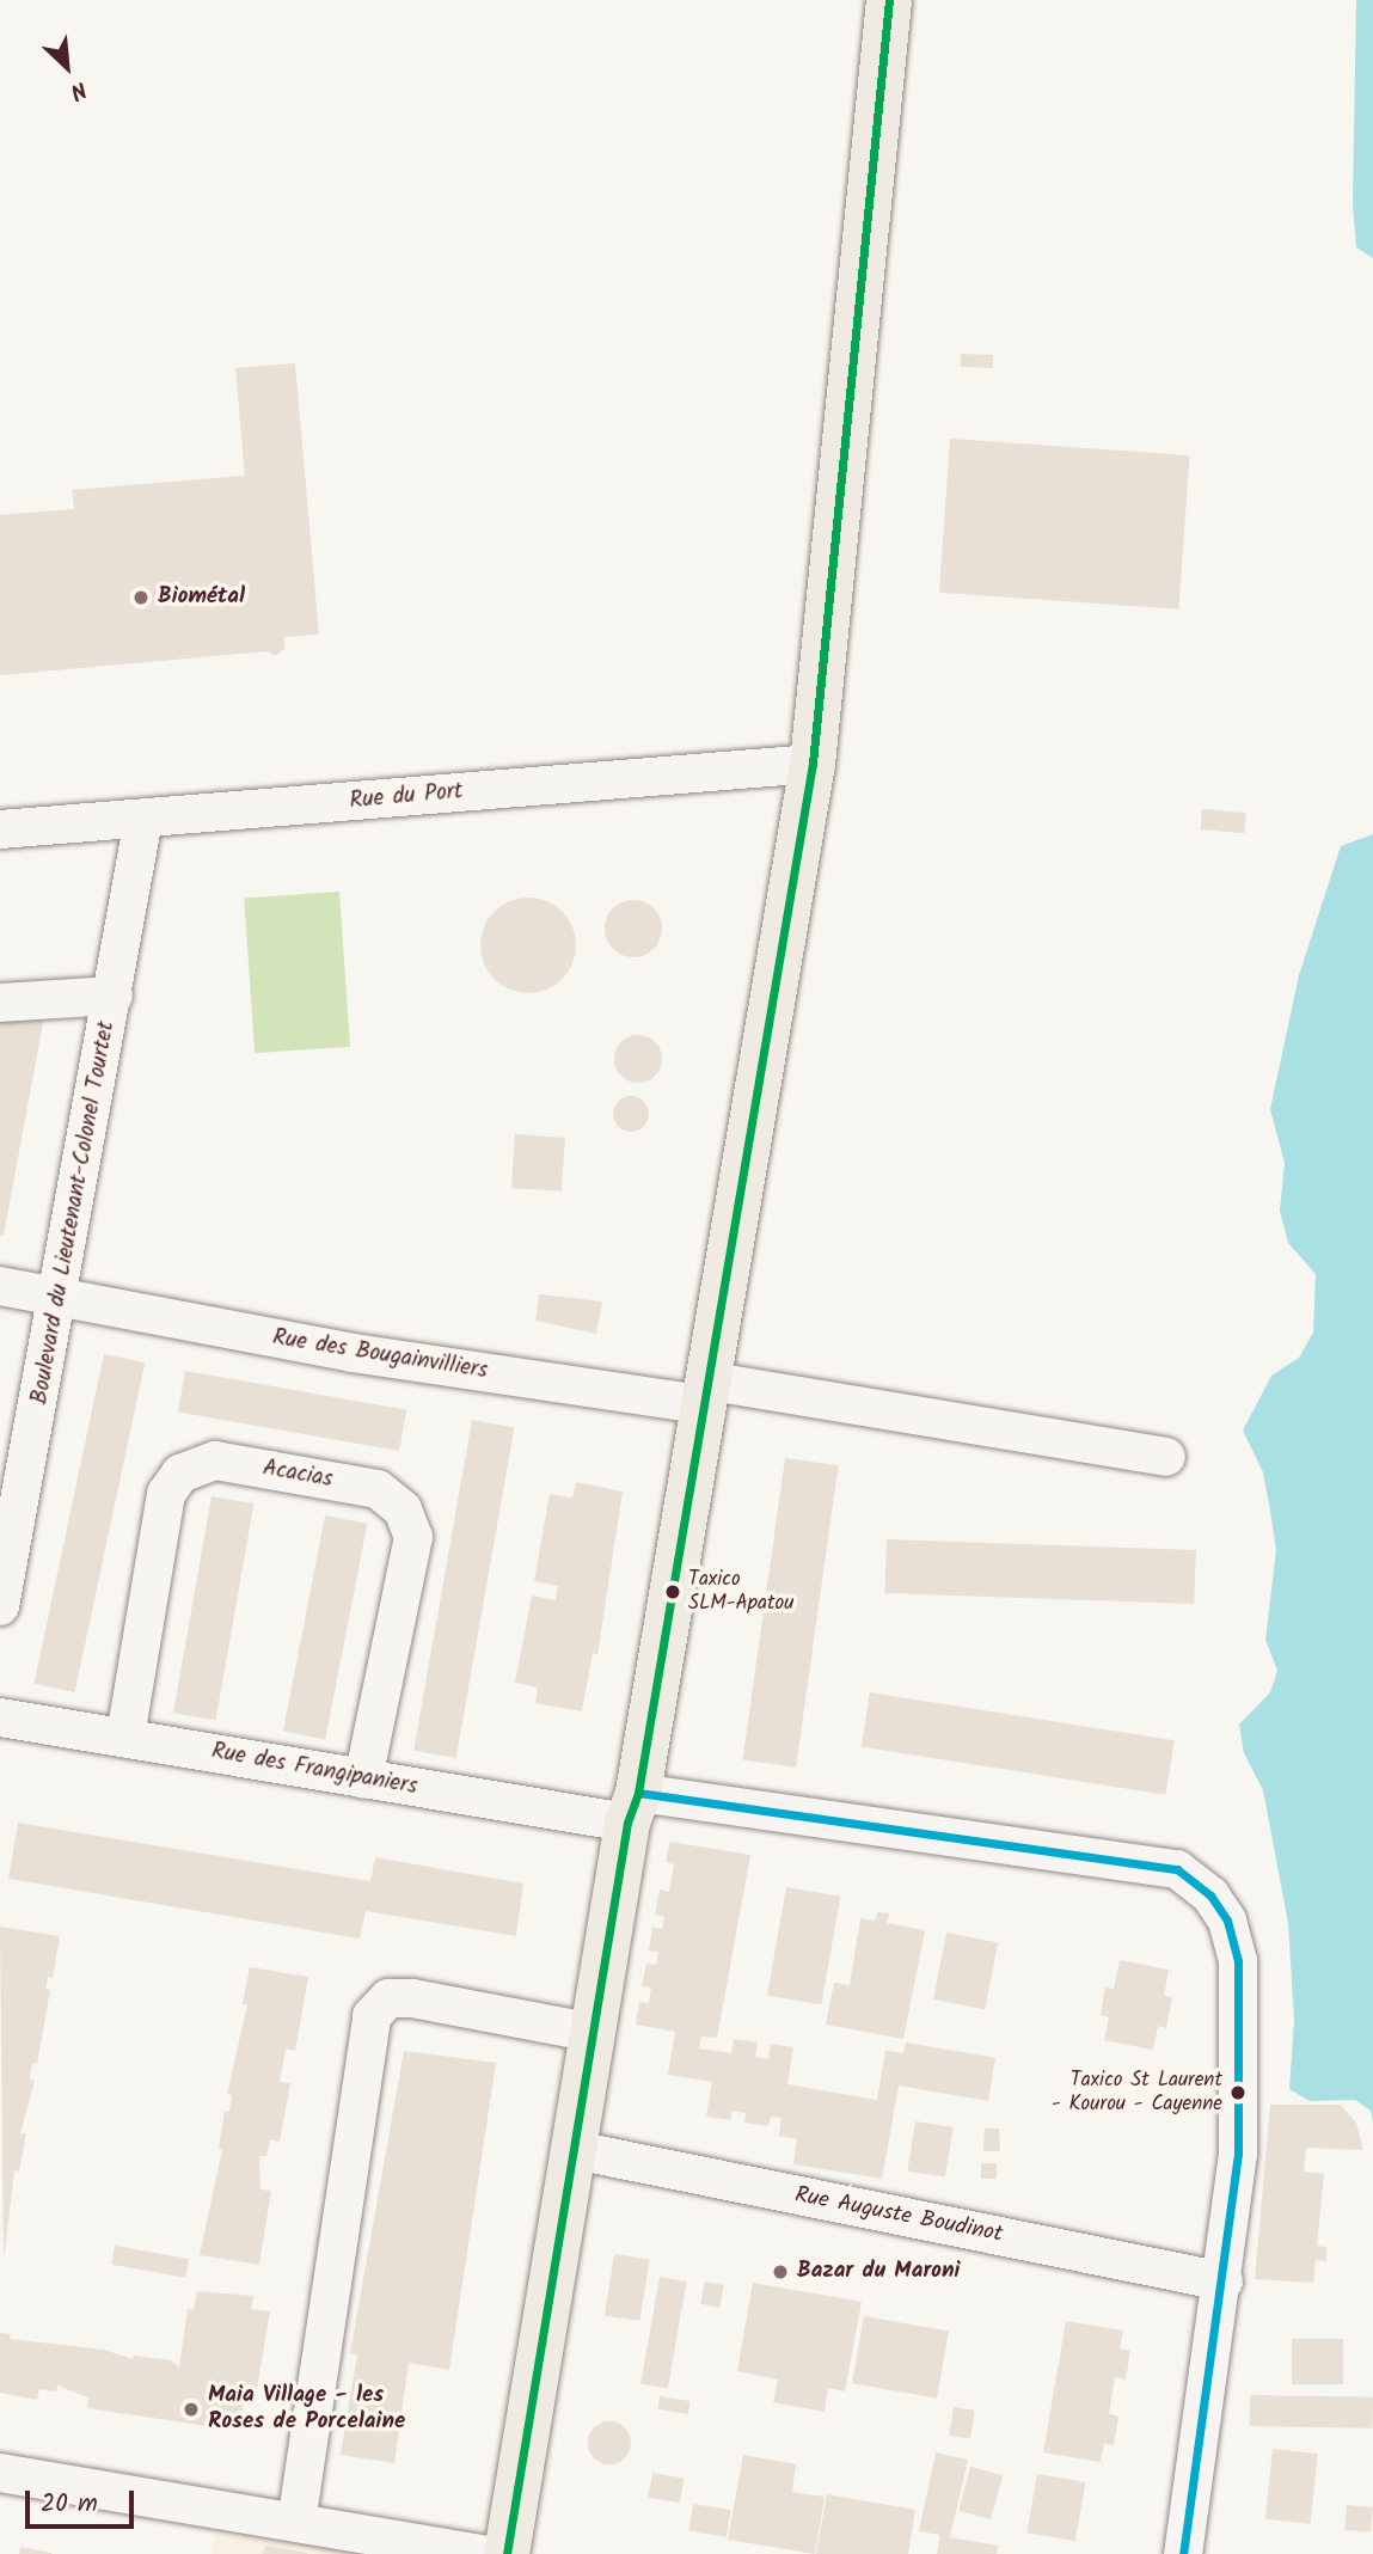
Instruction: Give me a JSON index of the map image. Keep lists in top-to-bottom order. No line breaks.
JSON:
{"streets":{"street":["Rue du Port","Boulevard du Lieutenant-Colonel Tourtet","Rue des Bougainvilliers","Acacias","Rue des Frangipaniers","Rue Auguste Boudinot"]},"crossings":[["Rue du Port","Boulevard du Lieutenant-Colonel Tourtet"],["Boulevard du Lieutenant-Colonel Tourtet","Rue des Bougainvilliers"],["Acacias","Rue des Frangipaniers"],["Rue des Frangipaniers","Rue Auguste Boudinot"]],"places":["Biométal","Taxico SLM-Apatou","Taxico St Laurent - Kourou - Cayenne","Bazar du Maroni","Maia Village - les Roses de Porcelaine"],"scale_bar":"20 m","north":"bottom right"}
